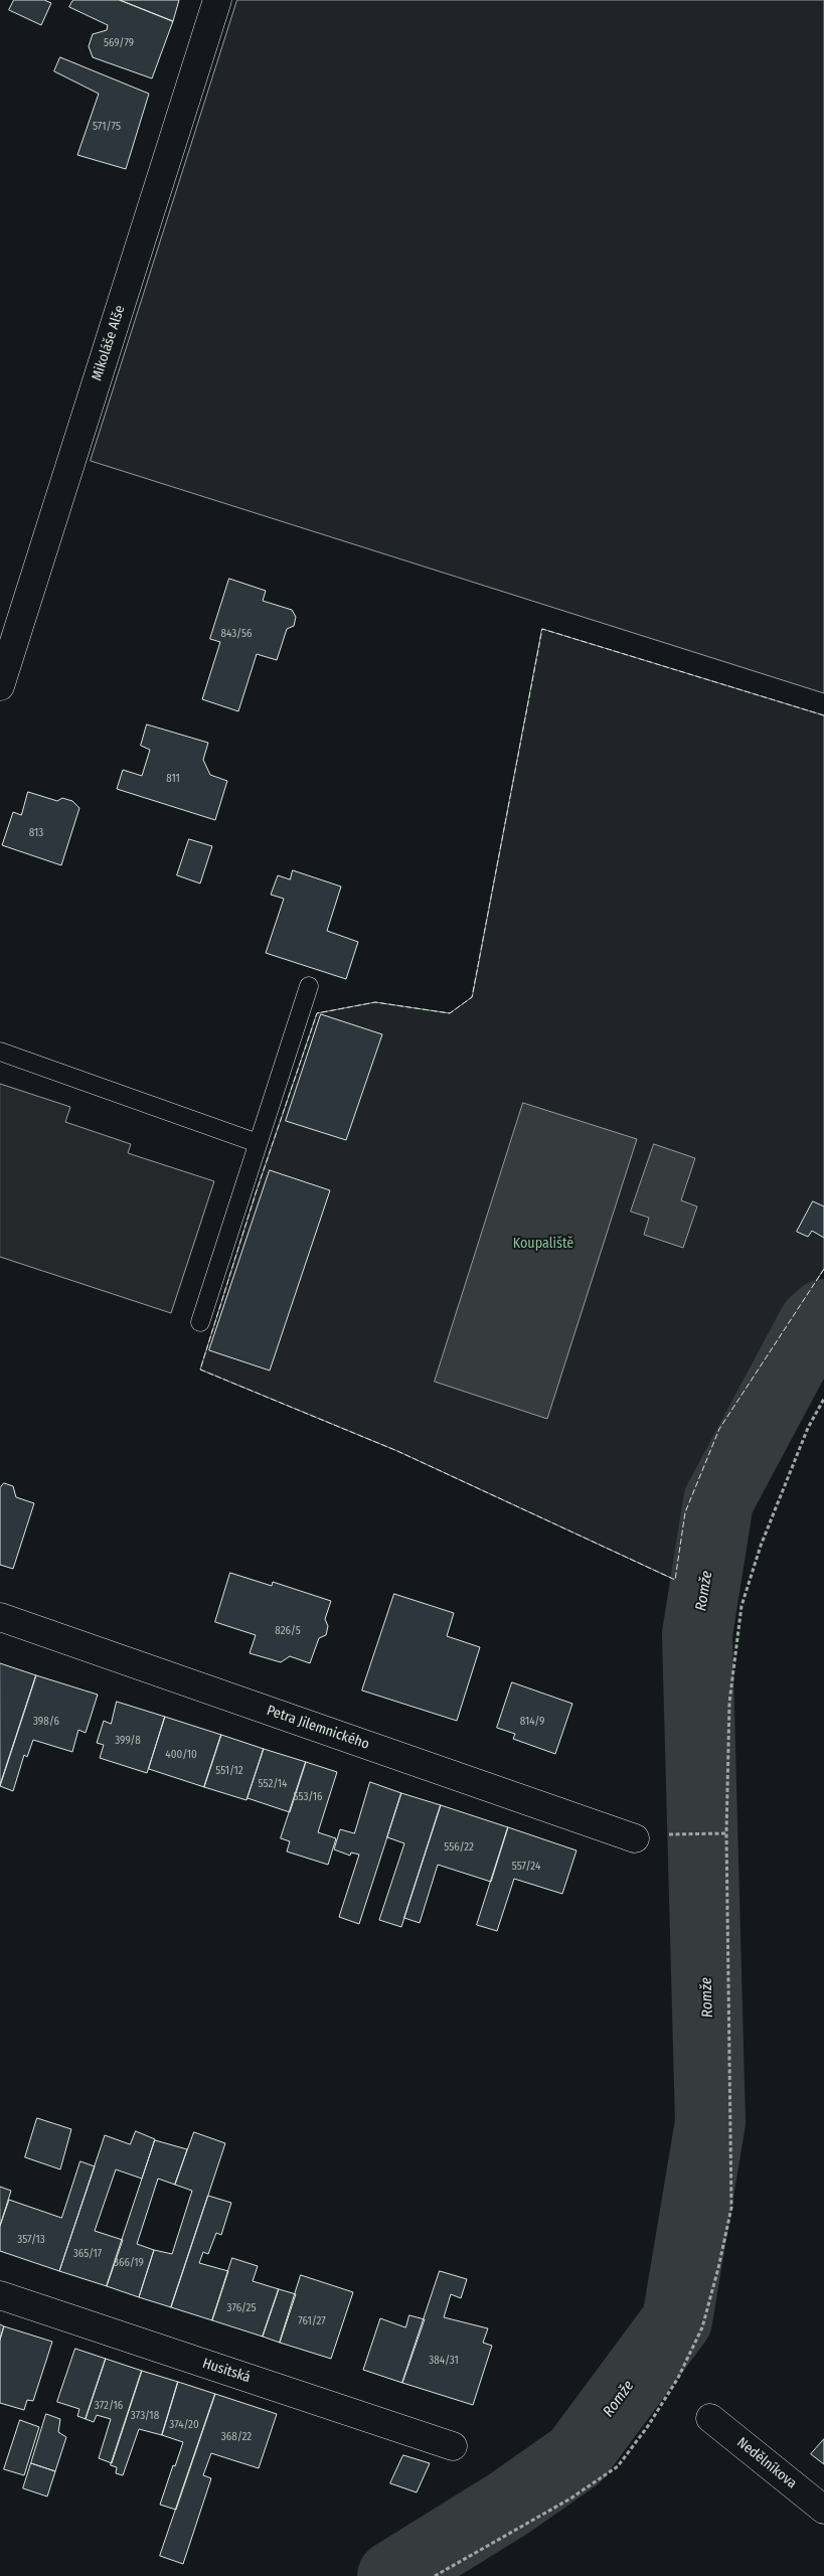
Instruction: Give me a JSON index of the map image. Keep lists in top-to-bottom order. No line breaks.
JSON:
{"streets":{"street":["Mikoláše Alše","Petra Jilemnického","Husitská","Nedělníkova"]},"water":["Romže"],"parks":["Koupaliště"],"house_numbers":["569/79","571/75","843/56","811","813","826/5","398/6","814/9","399/8","400/10","551/12","552/14","553/16","556/22","557/24","357/13","365/17","366/19","376/25","761/27","384/31","372/16","373/18","374/20","368/22"]}
